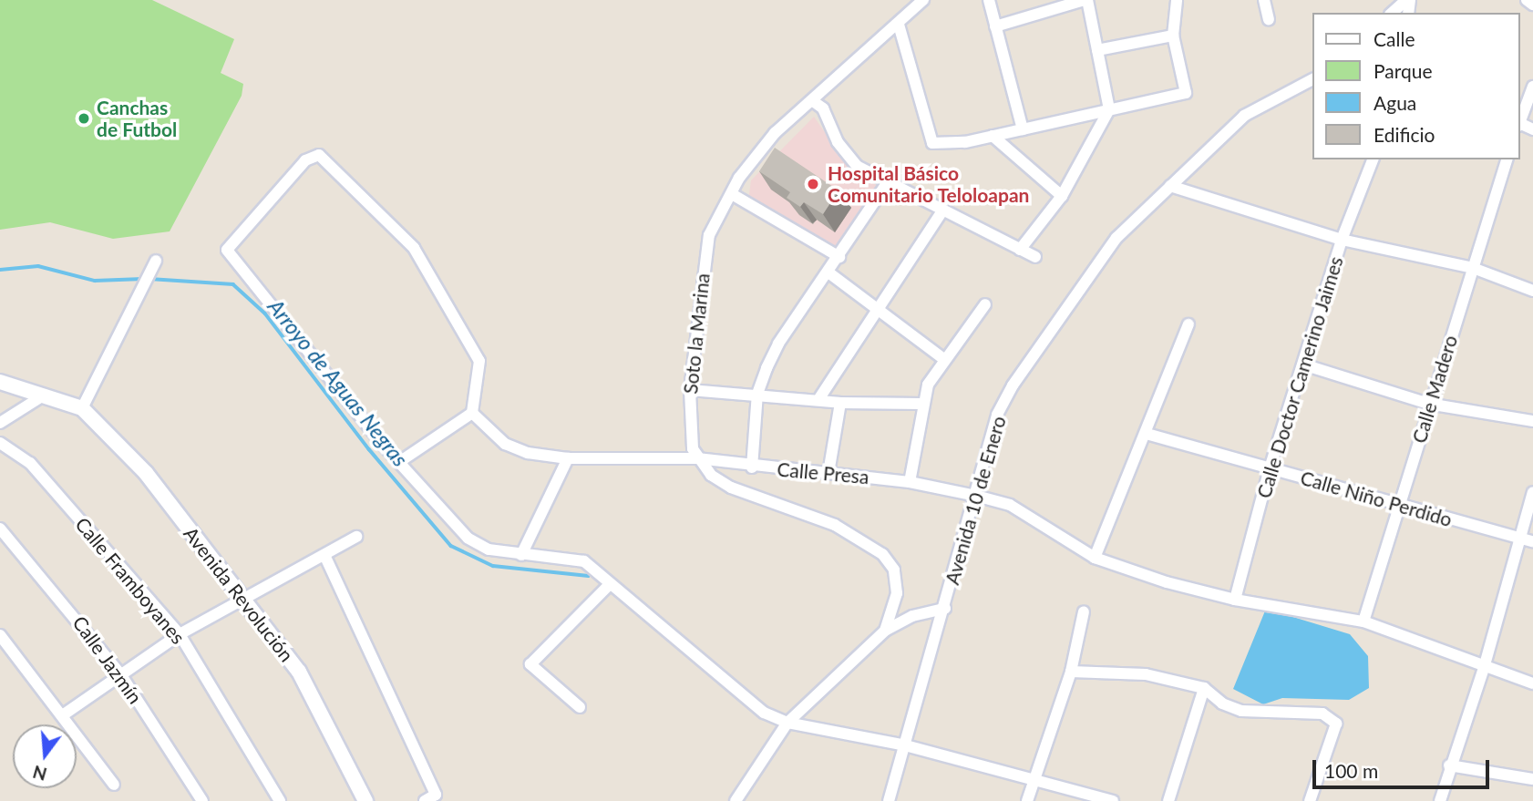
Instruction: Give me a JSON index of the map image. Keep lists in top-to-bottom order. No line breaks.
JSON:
{"streets":{"street":["Soto la Marina","Calle Doctor Camerino Jaimes","Calle Madero","Calle Presa","Calle Niño Perdido","Avenida 10 de Enero","Calle Framboyanes","Avenida Revolución","Calle Jazmín"]},"crossings":[["Soto la Marina","Calle Presa"],["Calle Doctor Camerino Jaimes","Calle Presa"],["Calle Doctor Camerino Jaimes","Calle Niño Perdido"],["Calle Madero","Calle Presa"],["Calle Madero","Calle Niño Perdido"],["Calle Presa","Avenida 10 de Enero"]],"water":["Arroyo de Aguas Negras"],"places":["Canchas de Futbol","Hospital Básico Comunitario Teloloapan"],"legend":["Calle","Parque","Agua","Edificio"],"scale_bar":"100 m","north":"bottom"}
